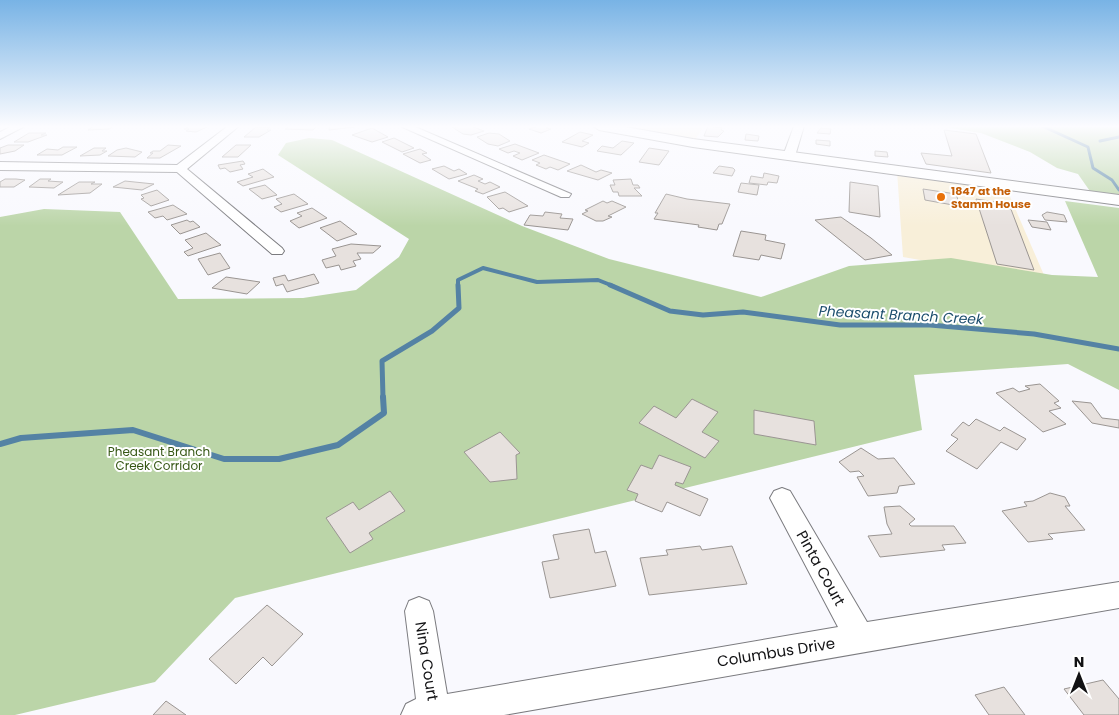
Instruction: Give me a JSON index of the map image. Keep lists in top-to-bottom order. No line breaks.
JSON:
{"streets":{"street":["Pinta Court","Columbus Drive","Nina Court"]},"crossings":[["Pinta Court","Columbus Drive"],["Columbus Drive","Nina Court"]],"water":["Pheasant Branch Creek"],"parks":["Pheasant Branch Creek Corridor"],"places":["1847 at the Stamm House"],"north":"top"}
